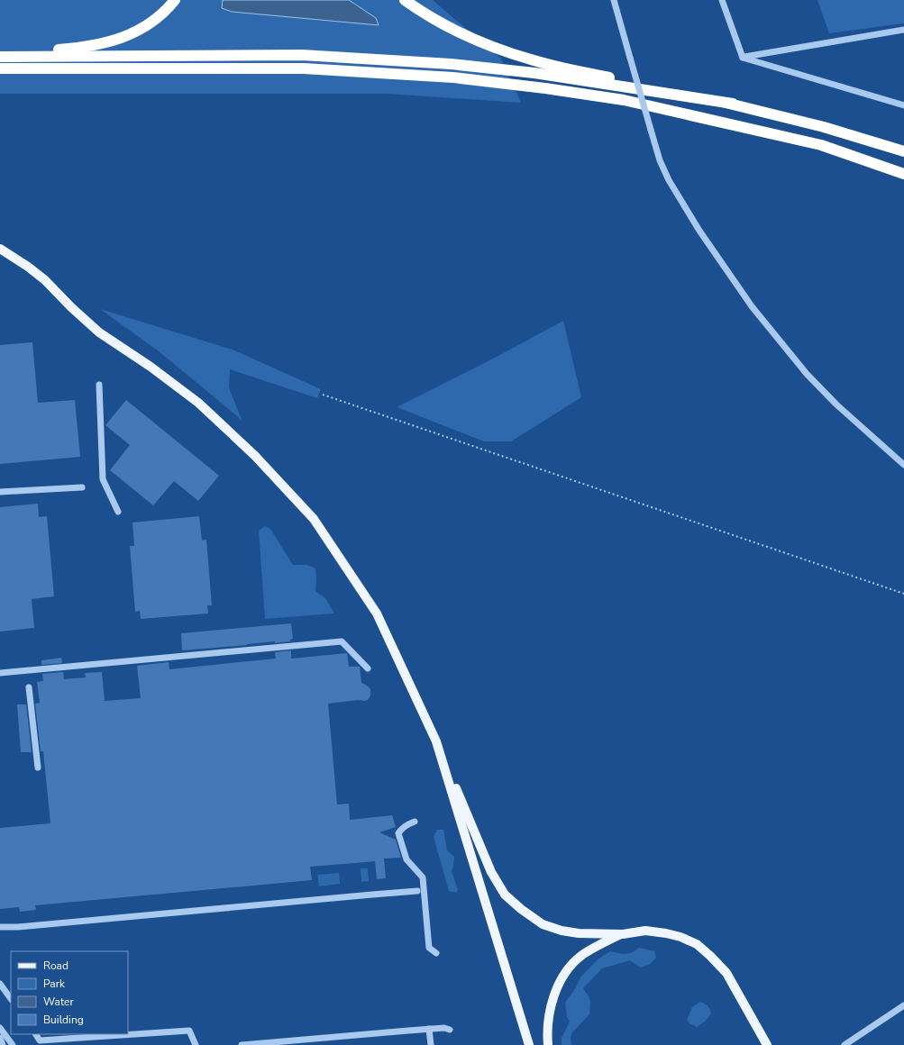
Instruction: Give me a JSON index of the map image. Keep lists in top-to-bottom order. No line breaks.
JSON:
{"legend":["Road","Park","Water","Building"]}
